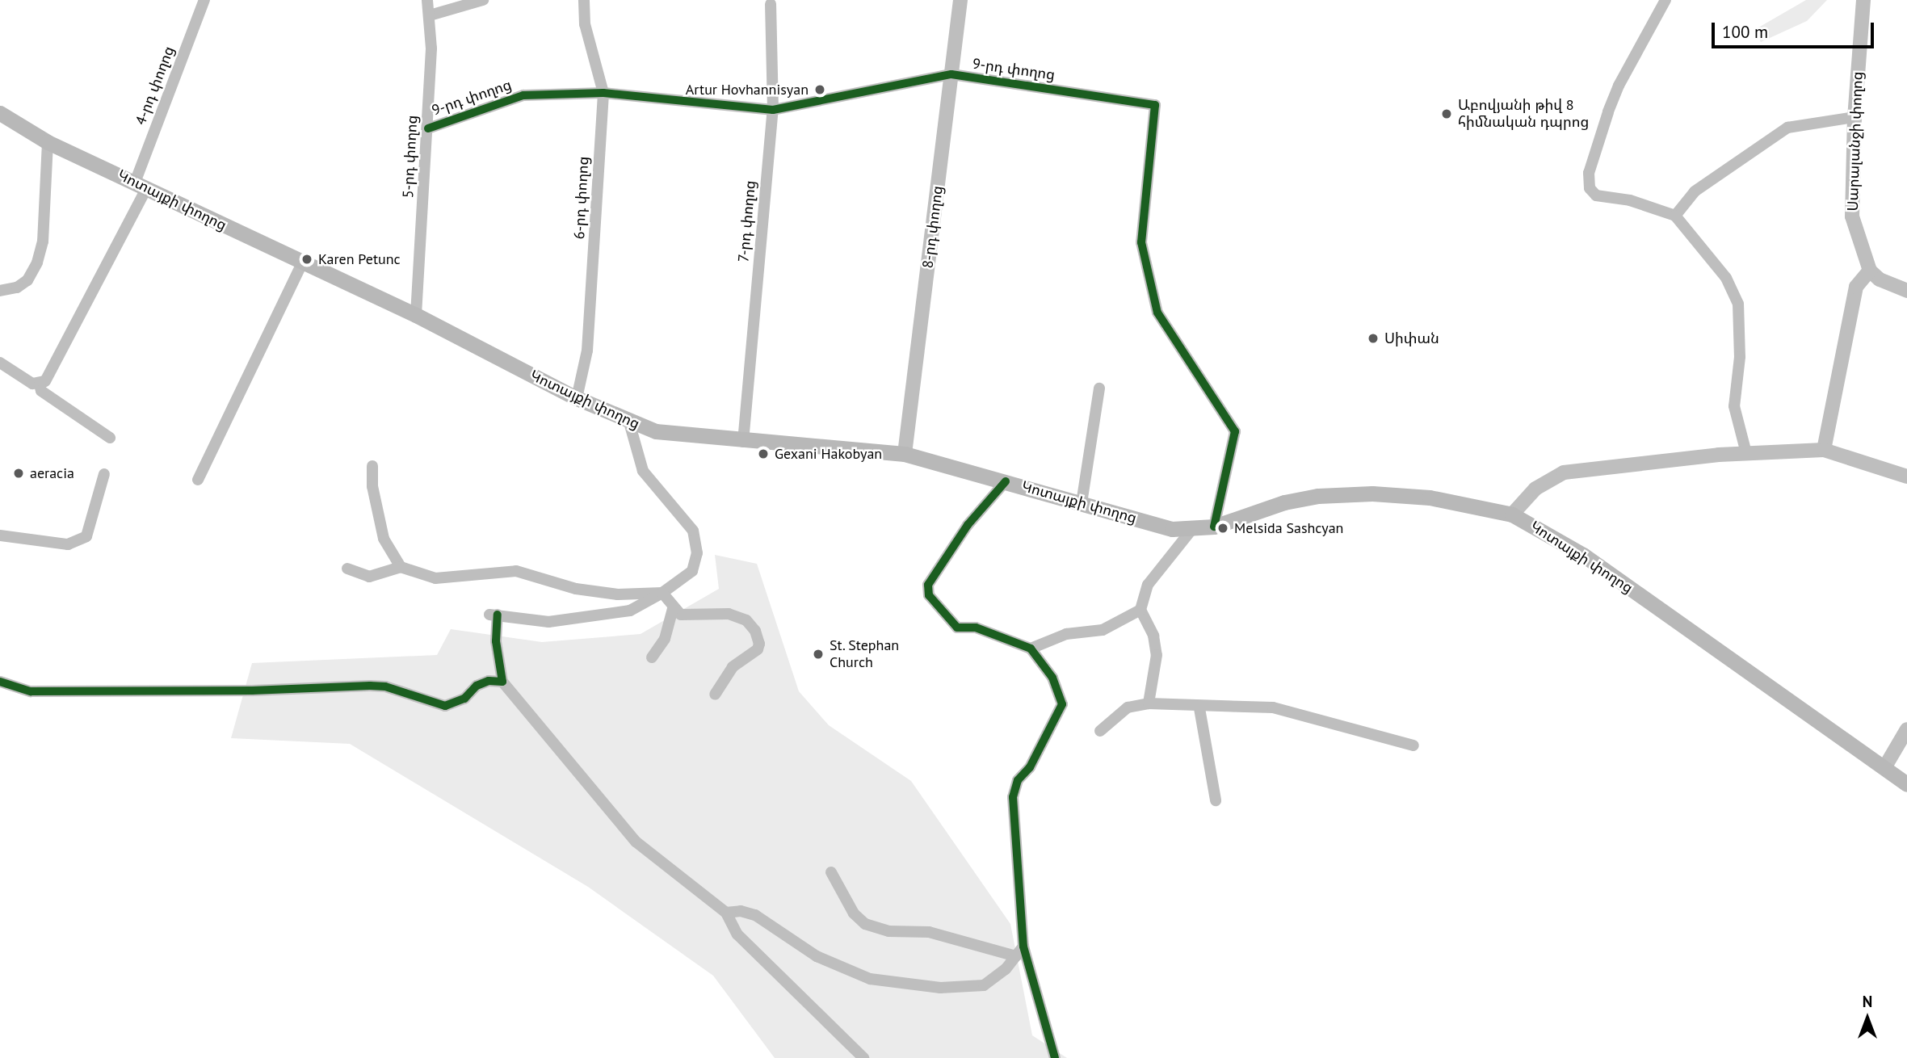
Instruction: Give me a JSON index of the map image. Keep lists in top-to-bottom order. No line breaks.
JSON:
{"streets":{"main road":["Կոտայքի փողոց"],"street":["9-րդ փողոց","4-րդ փողոց","Սարալանջի փողոց","5-րդ փողոց","6-րդ փողոց","7-րդ փողոց","8-րդ փողոց"]},"crossings":[["9-րդ փողոց","5-րդ փողոց"],["9-րդ փողոց","6-րդ փողոց"],["9-րդ փողոց","Կոտայքի փողոց"],["9-րդ փողոց","7-րդ փողոց"],["9-րդ փողոց","8-րդ փողոց"],["4-րդ փողոց","Կոտայքի փողոց"],["5-րդ փողոց","Կոտայքի փողոց"],["6-րդ փողոց","Կոտայքի փողոց"],["Կոտայքի փողոց","7-րդ փողոց"],["Կոտայքի փողոց","8-րդ փողոց"]],"places":["Artur Hovhannisyan","Աբովյանի թիվ 8 հիմնական դպրոց","Karen Petunc","Սիփան","Gexani Hakobyan","aeracia","Melsida Sashcyan","St. Stephan Church"],"scale_bar":"100 m","north":"top"}
